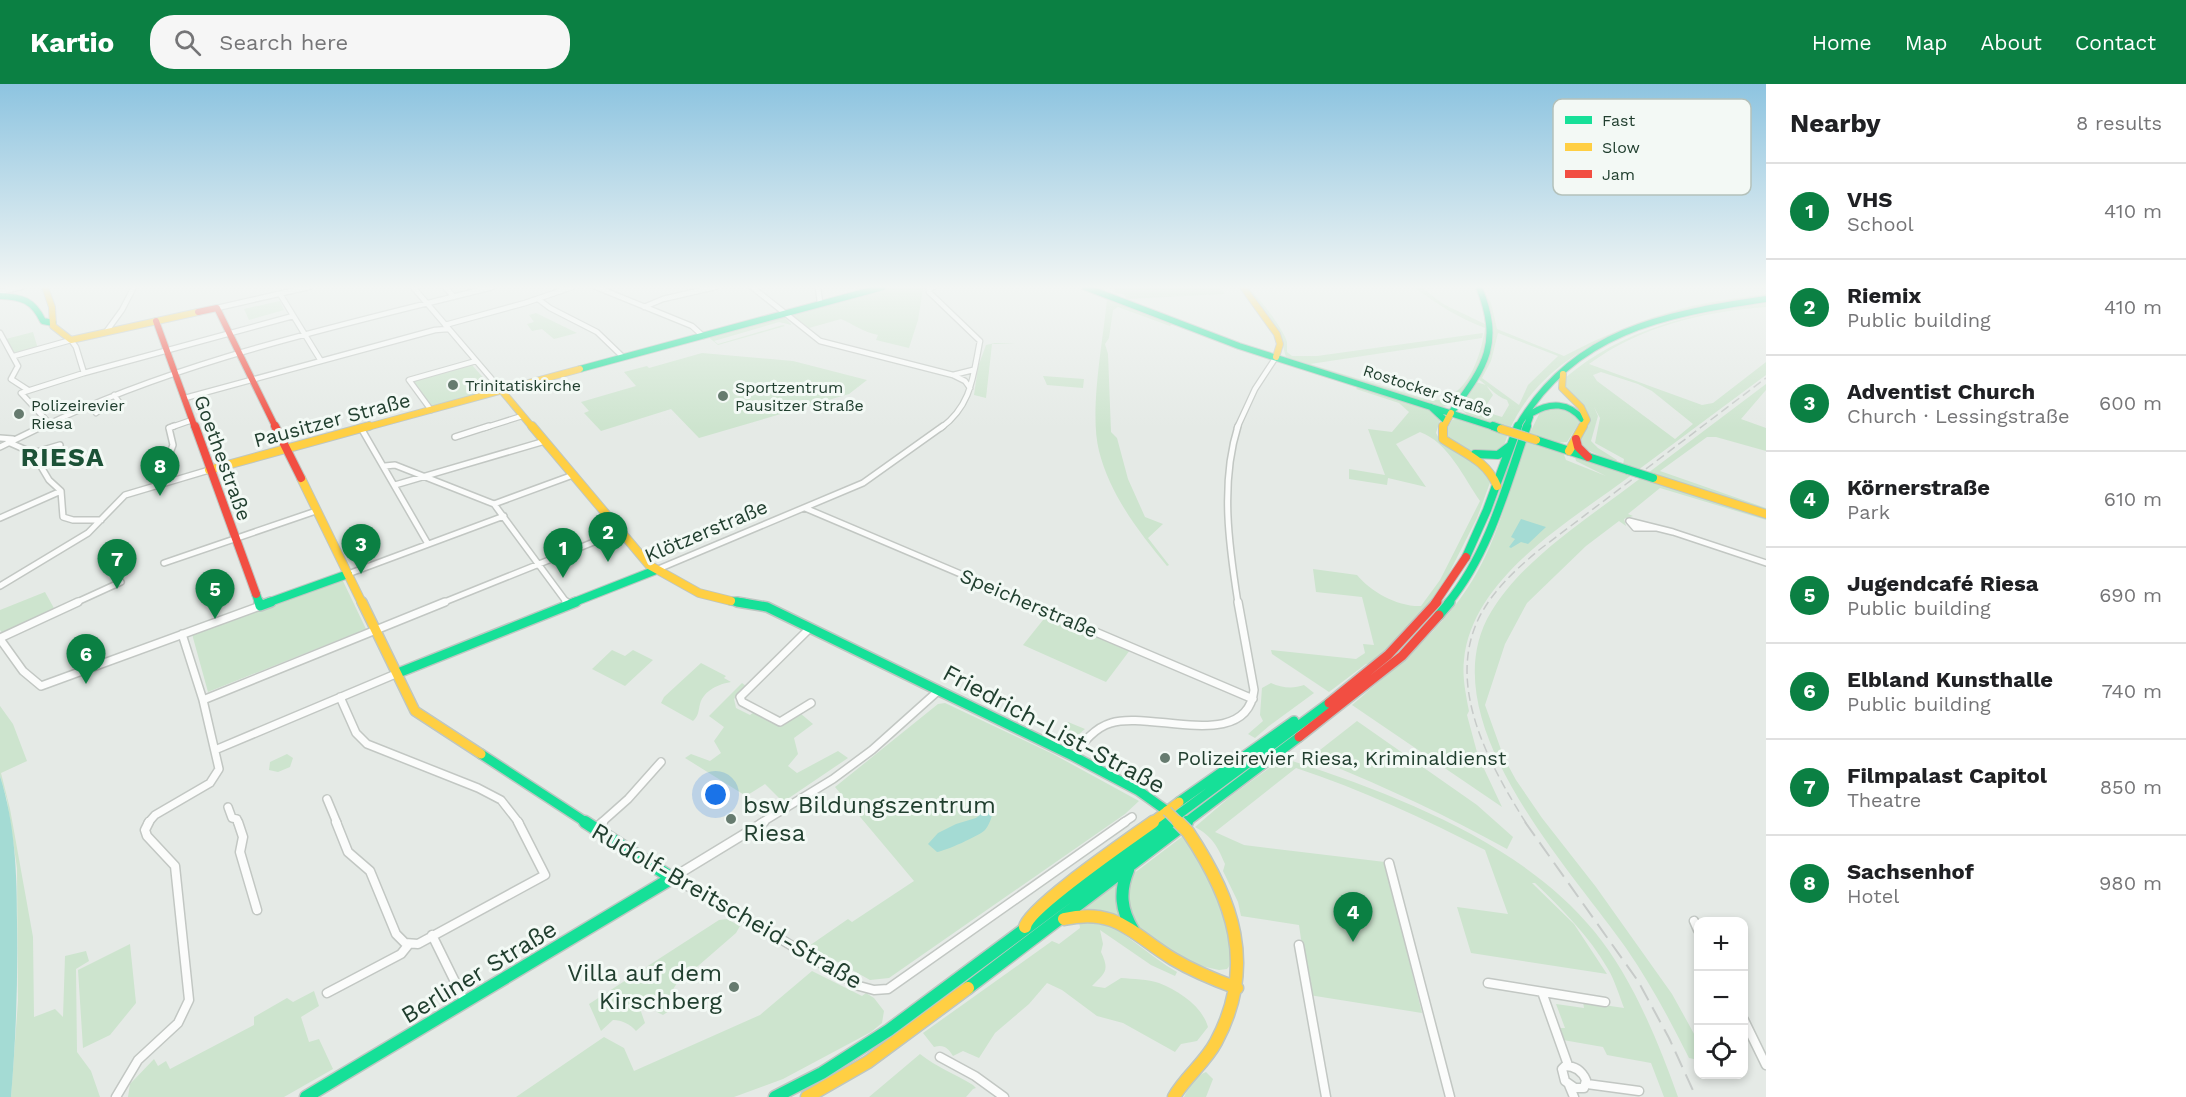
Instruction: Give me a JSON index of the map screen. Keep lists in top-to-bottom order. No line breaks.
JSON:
{"streets":{"main road":["Rostocker Straße","Pausitzer Straße","Goethestraße","Klötzerstraße","Friedrich-List-Straße","Rudolf-Breitscheid-Straße","Berliner Straße"],"street":["Speicherstraße"]},"crossings":[["Pausitzer Straße","Goethestraße"],["Pausitzer Straße","Rudolf-Breitscheid-Straße"],["Klötzerstraße","Speicherstraße"],["Klötzerstraße","Friedrich-List-Straße"],["Klötzerstraße","Rudolf-Breitscheid-Straße"],["Rudolf-Breitscheid-Straße","Berliner Straße"]],"districts":["RIESA"],"places":["Trinitatiskirche","Sportzentrum Pausitzer Straße","Polizeirevier Riesa","Polizeirevier Riesa, Kriminaldienst","bsw Bildungszentrum Riesa","Villa auf dem Kirschberg"],"legend":["Fast","Slow","Jam"],"page":{"header":"Kartio","search":"Search here","nav":["Home","Map","About","Contact"],"heading":["Nearby","8 results"],"list":[{"mark":"1","name":"VHS","note":"School","value":"410 m"},{"mark":"2","name":"Riemix","note":"Public building","value":"410 m"},{"mark":"3","name":"Adventist Church","note":"Church · Lessingstraße","value":"600 m"},{"mark":"4","name":"Körnerstraße","note":"Park","value":"610 m"},{"mark":"5","name":"Jugendcafé Riesa","note":"Public building","value":"690 m"},{"mark":"6","name":"Elbland Kunsthalle","note":"Public building","value":"740 m"},{"mark":"7","name":"Filmpalast Capitol","note":"Theatre","value":"850 m"},{"mark":"8","name":"Sachsenhof","note":"Hotel","value":"980 m"}],"pins":["8","2","3","1","7","5","6","4"],"map_buttons":["+","−"]}}
